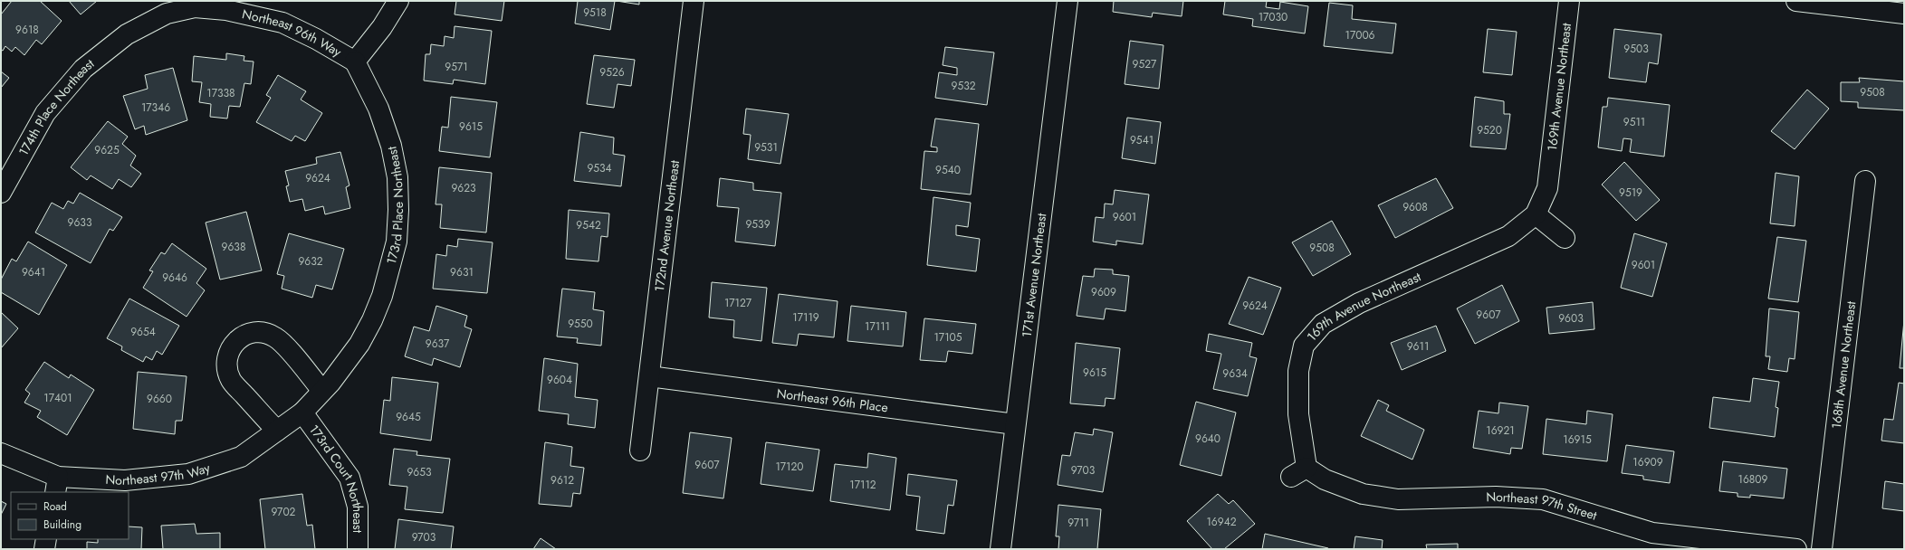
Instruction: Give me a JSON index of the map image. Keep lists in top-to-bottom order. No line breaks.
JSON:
{"streets":{"street":["Northeast 96th Way","169th Avenue Northeast","174th Place Northeast","173rd Place Northeast","172nd Avenue Northeast","171st Avenue Northeast","168th Avenue Northeast","Northeast 96th Place","Northeast 97th Way","173rd Court Northeast","Northeast 97th Street"]},"crossings":[["Northeast 96th Way","174th Place Northeast"],["Northeast 96th Way","173rd Place Northeast"],["169th Avenue Northeast","Northeast 97th Street"],["173rd Place Northeast","Northeast 97th Way"],["173rd Place Northeast","173rd Court Northeast"],["172nd Avenue Northeast","Northeast 96th Place"],["171st Avenue Northeast","Northeast 96th Place"],["Northeast 97th Way","173rd Court Northeast"]],"house_numbers":["9518","17030","9618","17006","9503","9527","9571","9526","9532","9508","17338","17346","9511","9615","9520","9541","9531","9625","9534","9540","9624","9623","9519","9608","9601","9633","9539","9542","9638","9508","9632","9601","9641","9631","9646","9609","17127","9624","9607","17119","9603","9550","17111","9654","17105","9637","9611","9615","9634","9604","17401","9660","9645","16921","9640","16915","16909","9607","17120","9703","9653","16809","9612","17112","9702","16942","9711","9703"],"legend":["Road","Building"]}
